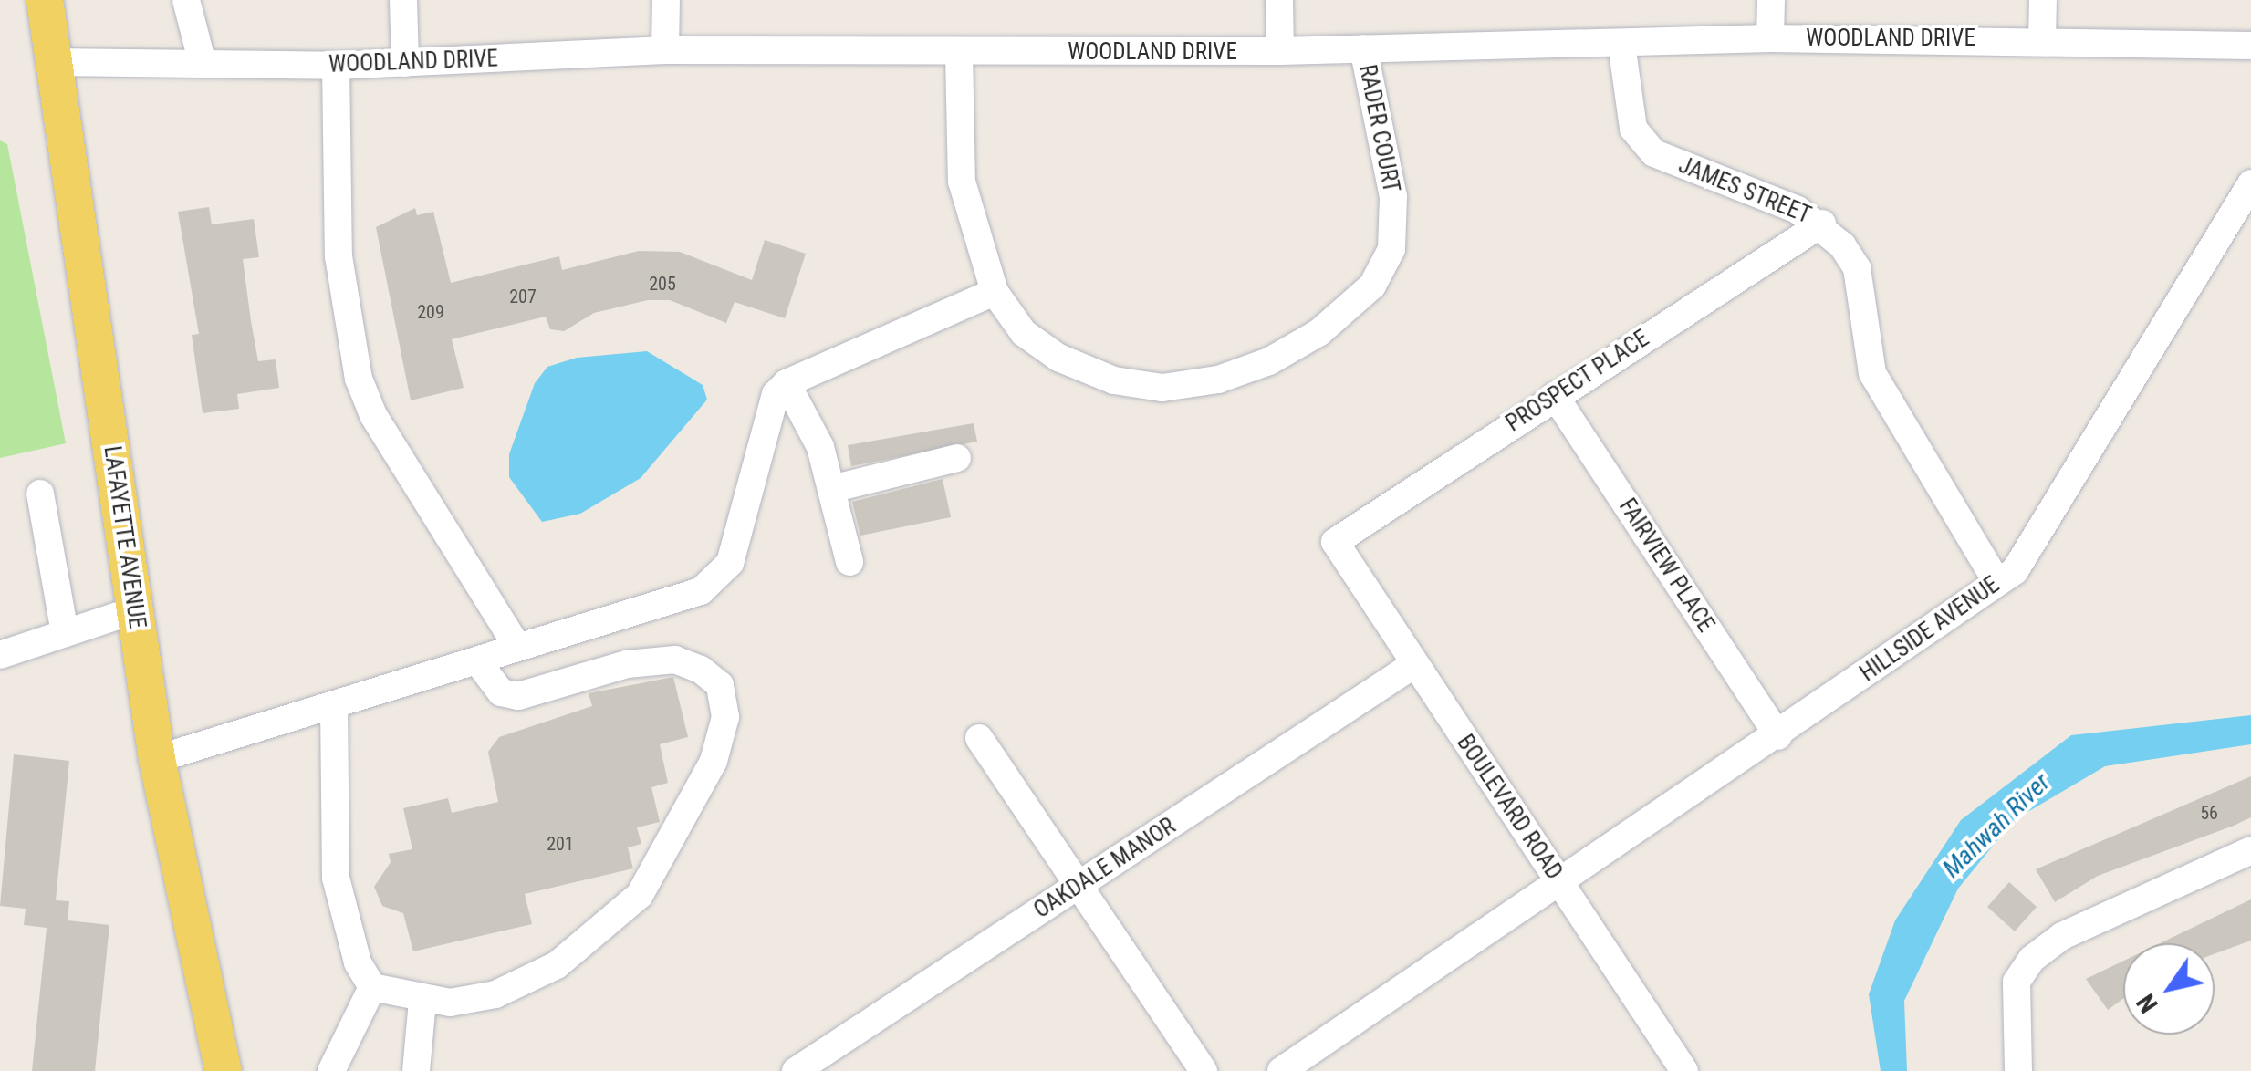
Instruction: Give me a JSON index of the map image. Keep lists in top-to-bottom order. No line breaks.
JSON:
{"streets":{"main road":["LAFAYETTE AVENUE"],"street":["WOODLAND DRIVE","RADER COURT","JAMES STREET","PROSPECT PLACE","FAIRVIEW PLACE","HILLSIDE AVENUE","BOULEVARD ROAD","OAKDALE MANOR"]},"crossings":[["WOODLAND DRIVE","RADER COURT"],["WOODLAND DRIVE","JAMES STREET"],["WOODLAND DRIVE","LAFAYETTE AVENUE"],["JAMES STREET","PROSPECT PLACE"],["JAMES STREET","HILLSIDE AVENUE"],["PROSPECT PLACE","FAIRVIEW PLACE"],["PROSPECT PLACE","BOULEVARD ROAD"],["FAIRVIEW PLACE","HILLSIDE AVENUE"],["HILLSIDE AVENUE","BOULEVARD ROAD"],["BOULEVARD ROAD","OAKDALE MANOR"]],"water":["Mahwah River"],"house_numbers":["205","207","209","56","201"],"north":"bottom left"}
